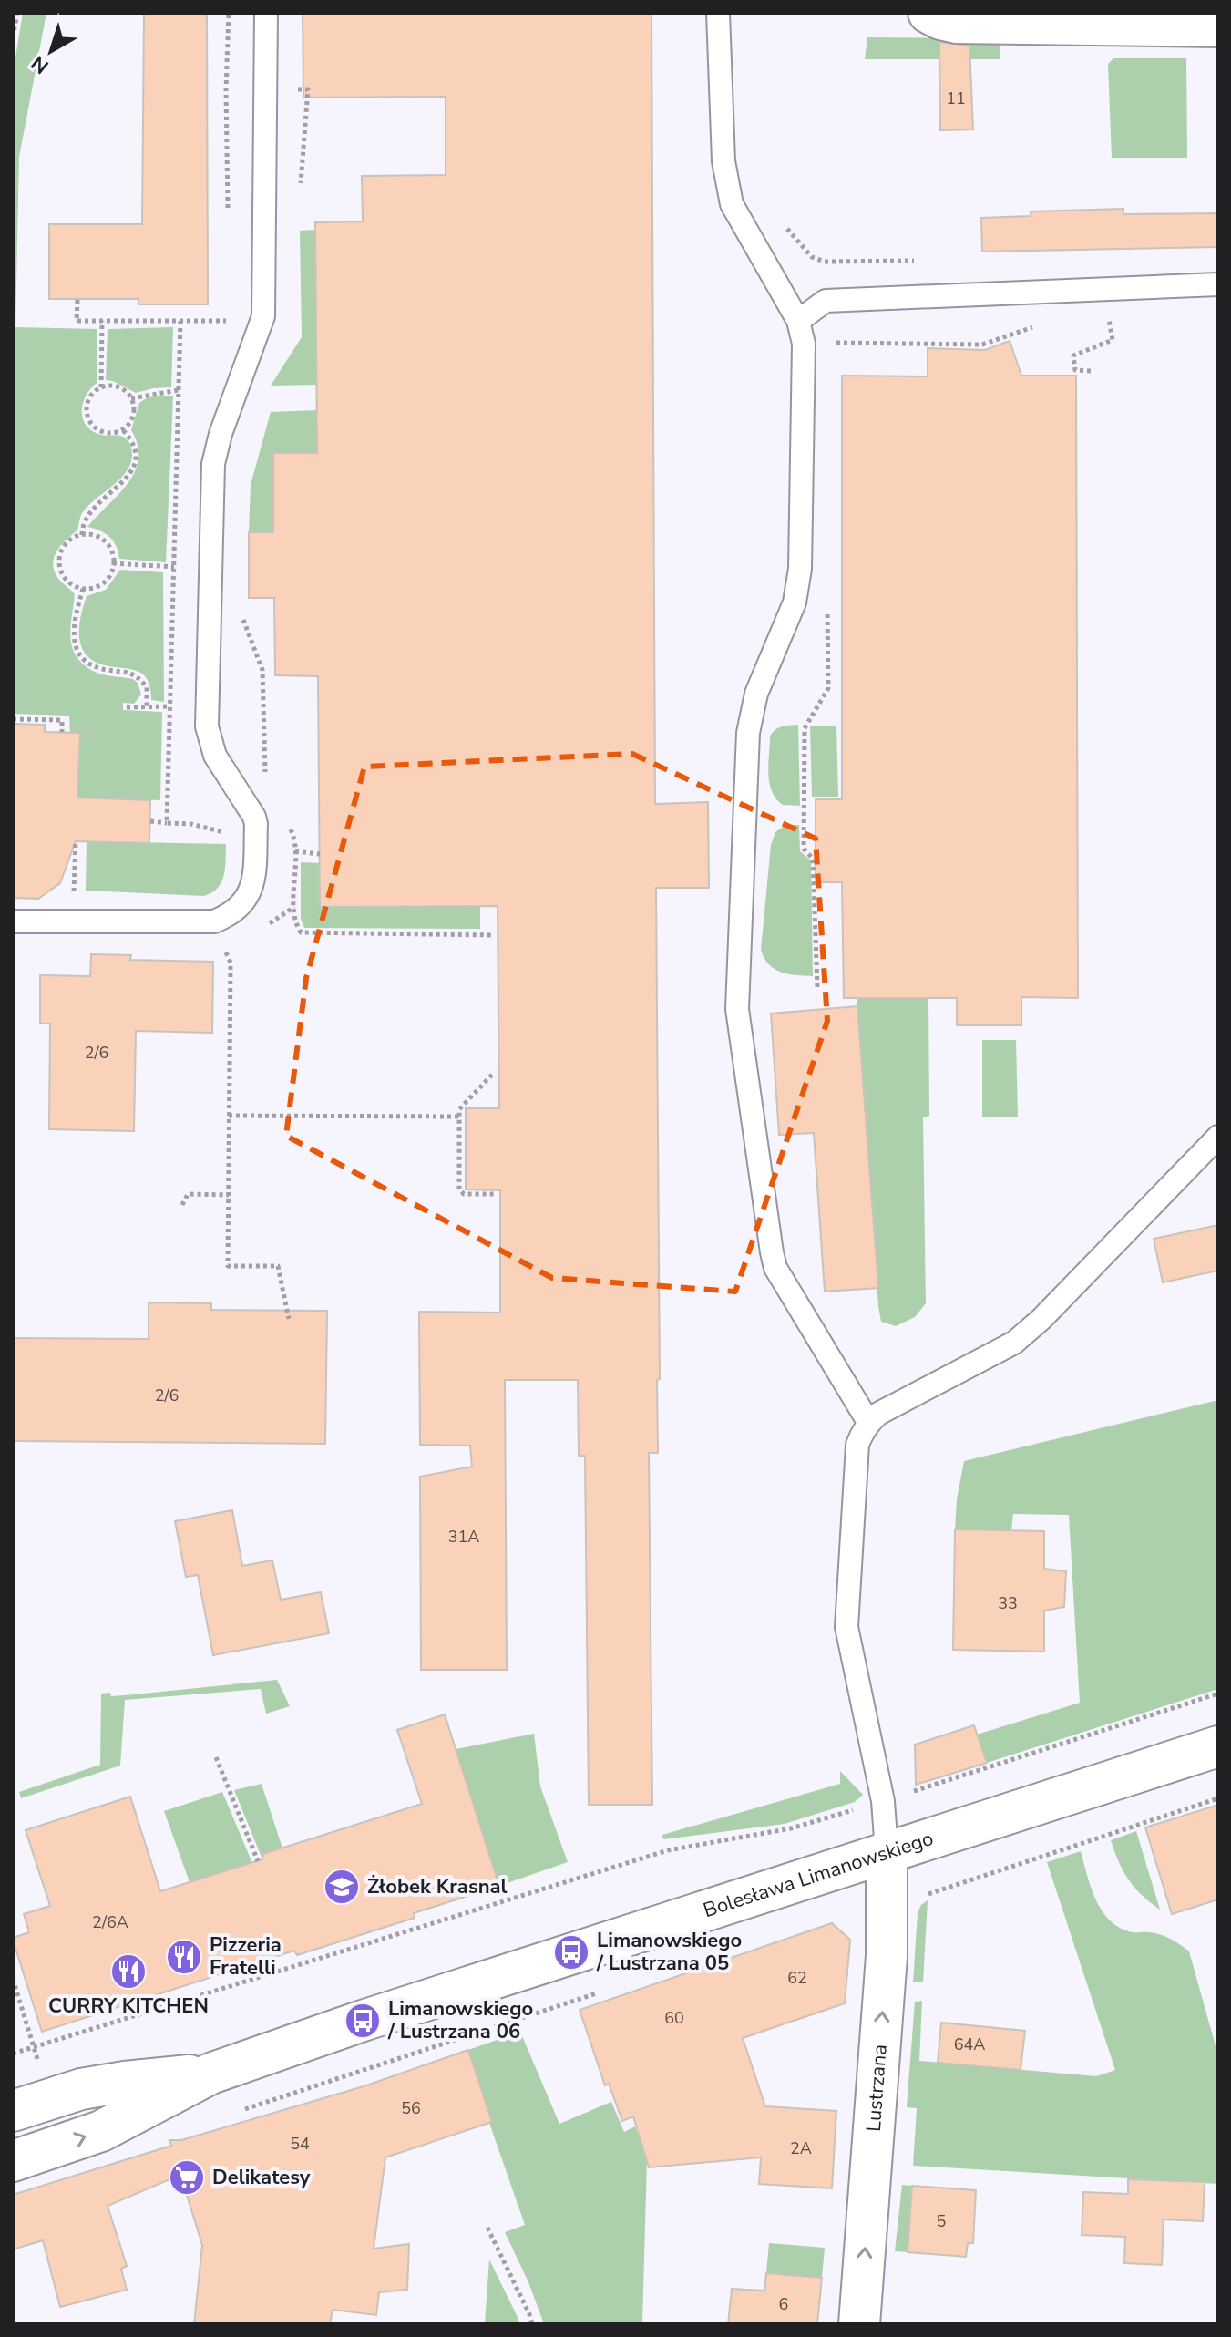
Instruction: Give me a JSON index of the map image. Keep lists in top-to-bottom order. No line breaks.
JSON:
{"streets":{"street":["Bolesława Limanowskiego","Lustrzana"]},"crossings":[["Bolesława Limanowskiego","Lustrzana"]],"one_way":["Lustrzana"],"places":{"school or university":["Żłobek Krasnal"],"bus stop":["Limanowskiego / Lustrzana 05","Limanowskiego / Lustrzana 06"],"restaurant":["Pizzeria Fratelli","CURRY KITCHEN"],"supermarket":["Delikatesy"]},"house_numbers":["11","2/6","2/6","31A","33","2/6A","62","60","64A","56","54","2A","5","6"],"north":"bottom left"}
